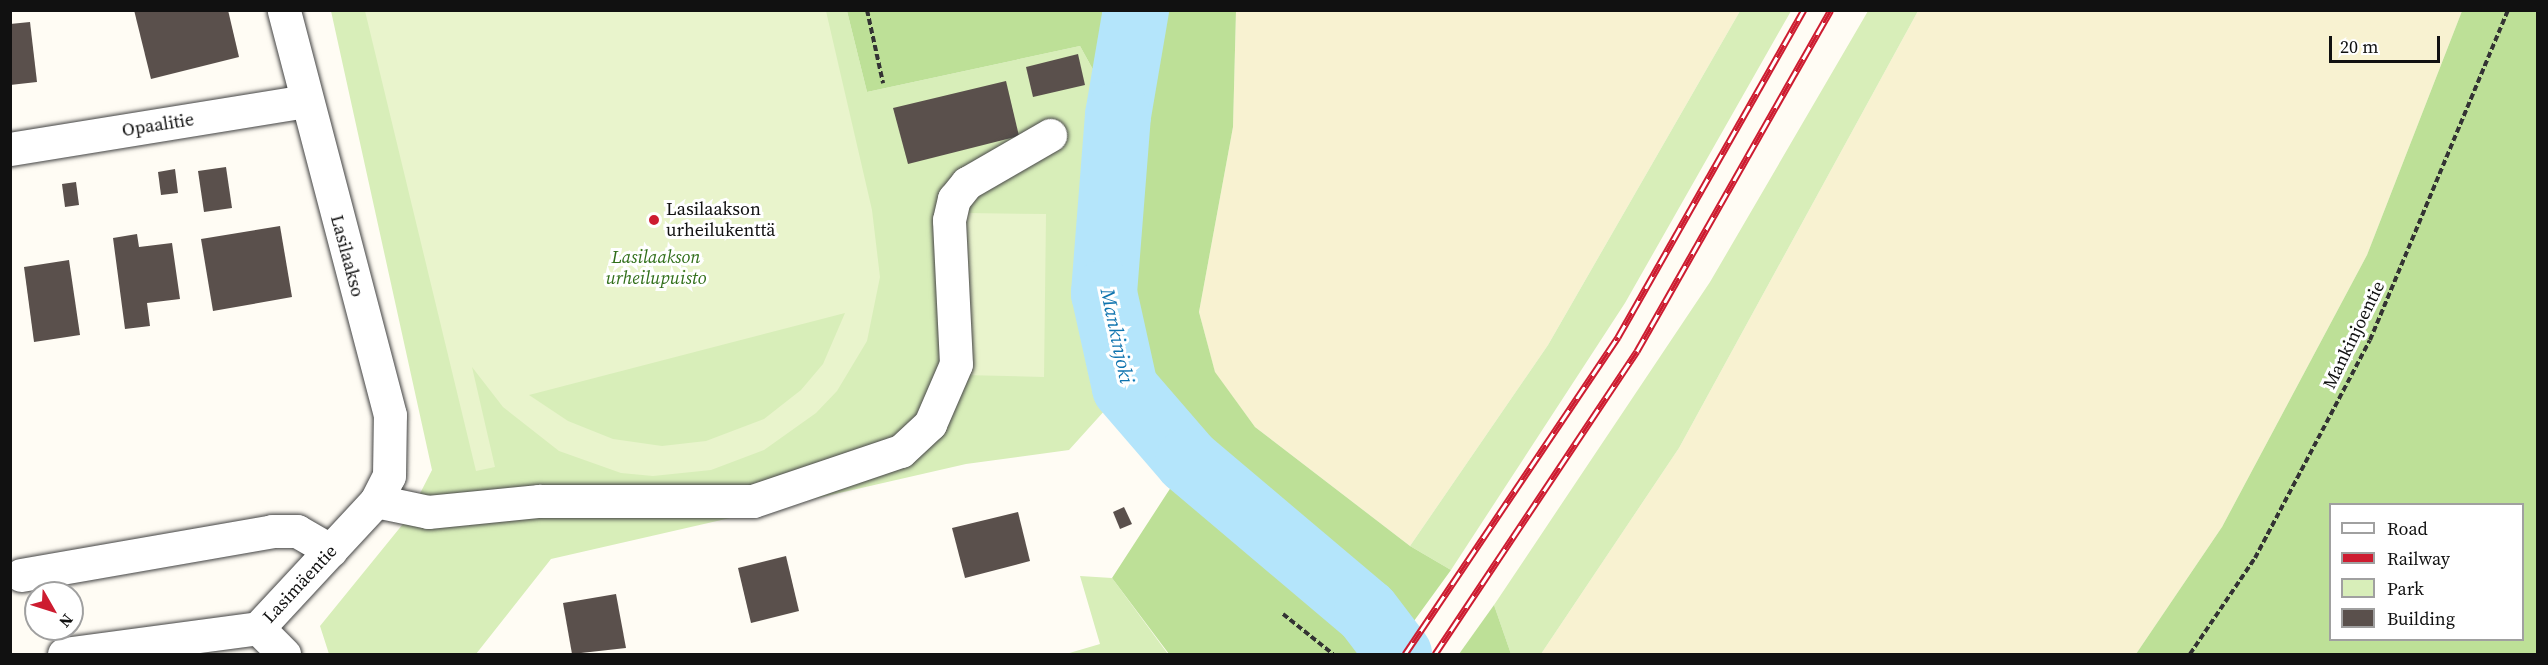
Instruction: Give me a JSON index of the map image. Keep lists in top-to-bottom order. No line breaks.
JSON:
{"streets":{"street":["Opaalitie","Lasilaakso","Lasimäentie"],"path":["Mankinjoentie"]},"crossings":[["Opaalitie","Lasilaakso"],["Lasilaakso","Lasimäentie"]],"water":["Mankinjoki"],"parks":["Lasilaakson urheilupuisto"],"places":["Lasilaakson urheilukenttä"],"legend":["Road","Railway","Park","Building"],"scale_bar":"20 m","north":"bottom right"}
